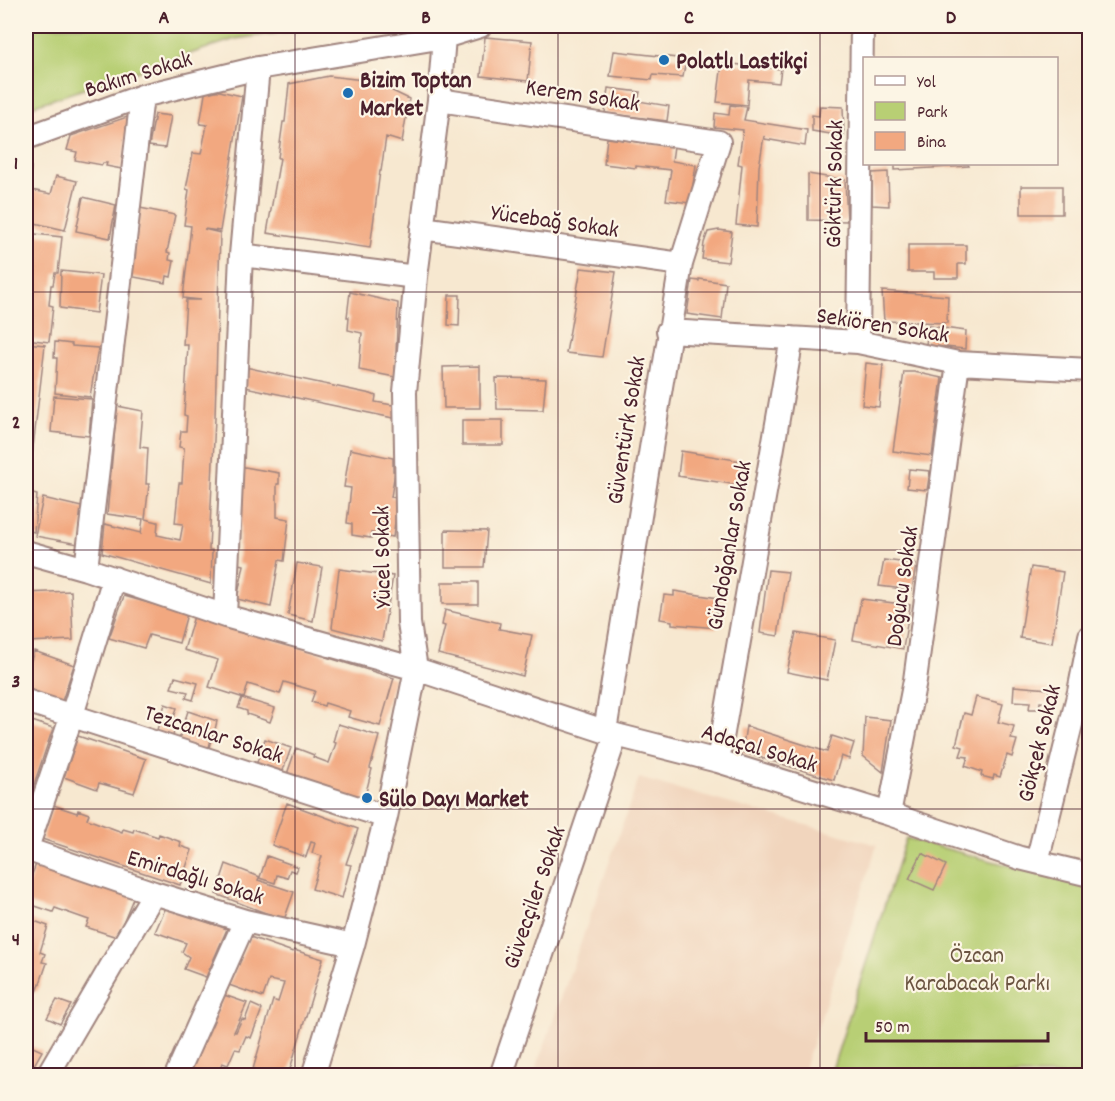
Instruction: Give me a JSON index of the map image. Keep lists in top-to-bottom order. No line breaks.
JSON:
{"streets":{"street":["Bakım Sokak","Kerem Sokak","Göktürk Sokak","Yücebağ Sokak","Sekiören Sokak","Güventürk Sokak","Gündoğanlar Sokak","Yücel Sokak","Doğucu Sokak","Tezcanlar Sokak","Gökçek Sokak","Adaçal Sokak","Emirdağlı Sokak","Güvecçiler Sokak"]},"crossings":[["Bakım Sokak","Yücel Sokak"],["Kerem Sokak","Güventürk Sokak"],["Kerem Sokak","Yücel Sokak"],["Göktürk Sokak","Sekiören Sokak"],["Yücebağ Sokak","Güventürk Sokak"],["Yücebağ Sokak","Yücel Sokak"],["Sekiören Sokak","Güventürk Sokak"],["Sekiören Sokak","Gündoğanlar Sokak"],["Sekiören Sokak","Doğucu Sokak"],["Güventürk Sokak","Adaçal Sokak"],["Güventürk Sokak","Güvecçiler Sokak"],["Gündoğanlar Sokak","Adaçal Sokak"],["Yücel Sokak","Tezcanlar Sokak"],["Yücel Sokak","Adaçal Sokak"],["Yücel Sokak","Emirdağlı Sokak"],["Doğucu Sokak","Adaçal Sokak"],["Gökçek Sokak","Adaçal Sokak"],["Adaçal Sokak","Güvecçiler Sokak"]],"parks":["Özcan Karabacak Parkı"],"places":["Polatlı Lastikçi","Bizim Toptan Market","Sülo Dayı Market"],"legend":["Yol","Park","Bina"],"scale_bar":"50 m","grid":{"columns":["A","B","C","D"],"rows":["1","2","3","4"]}}
